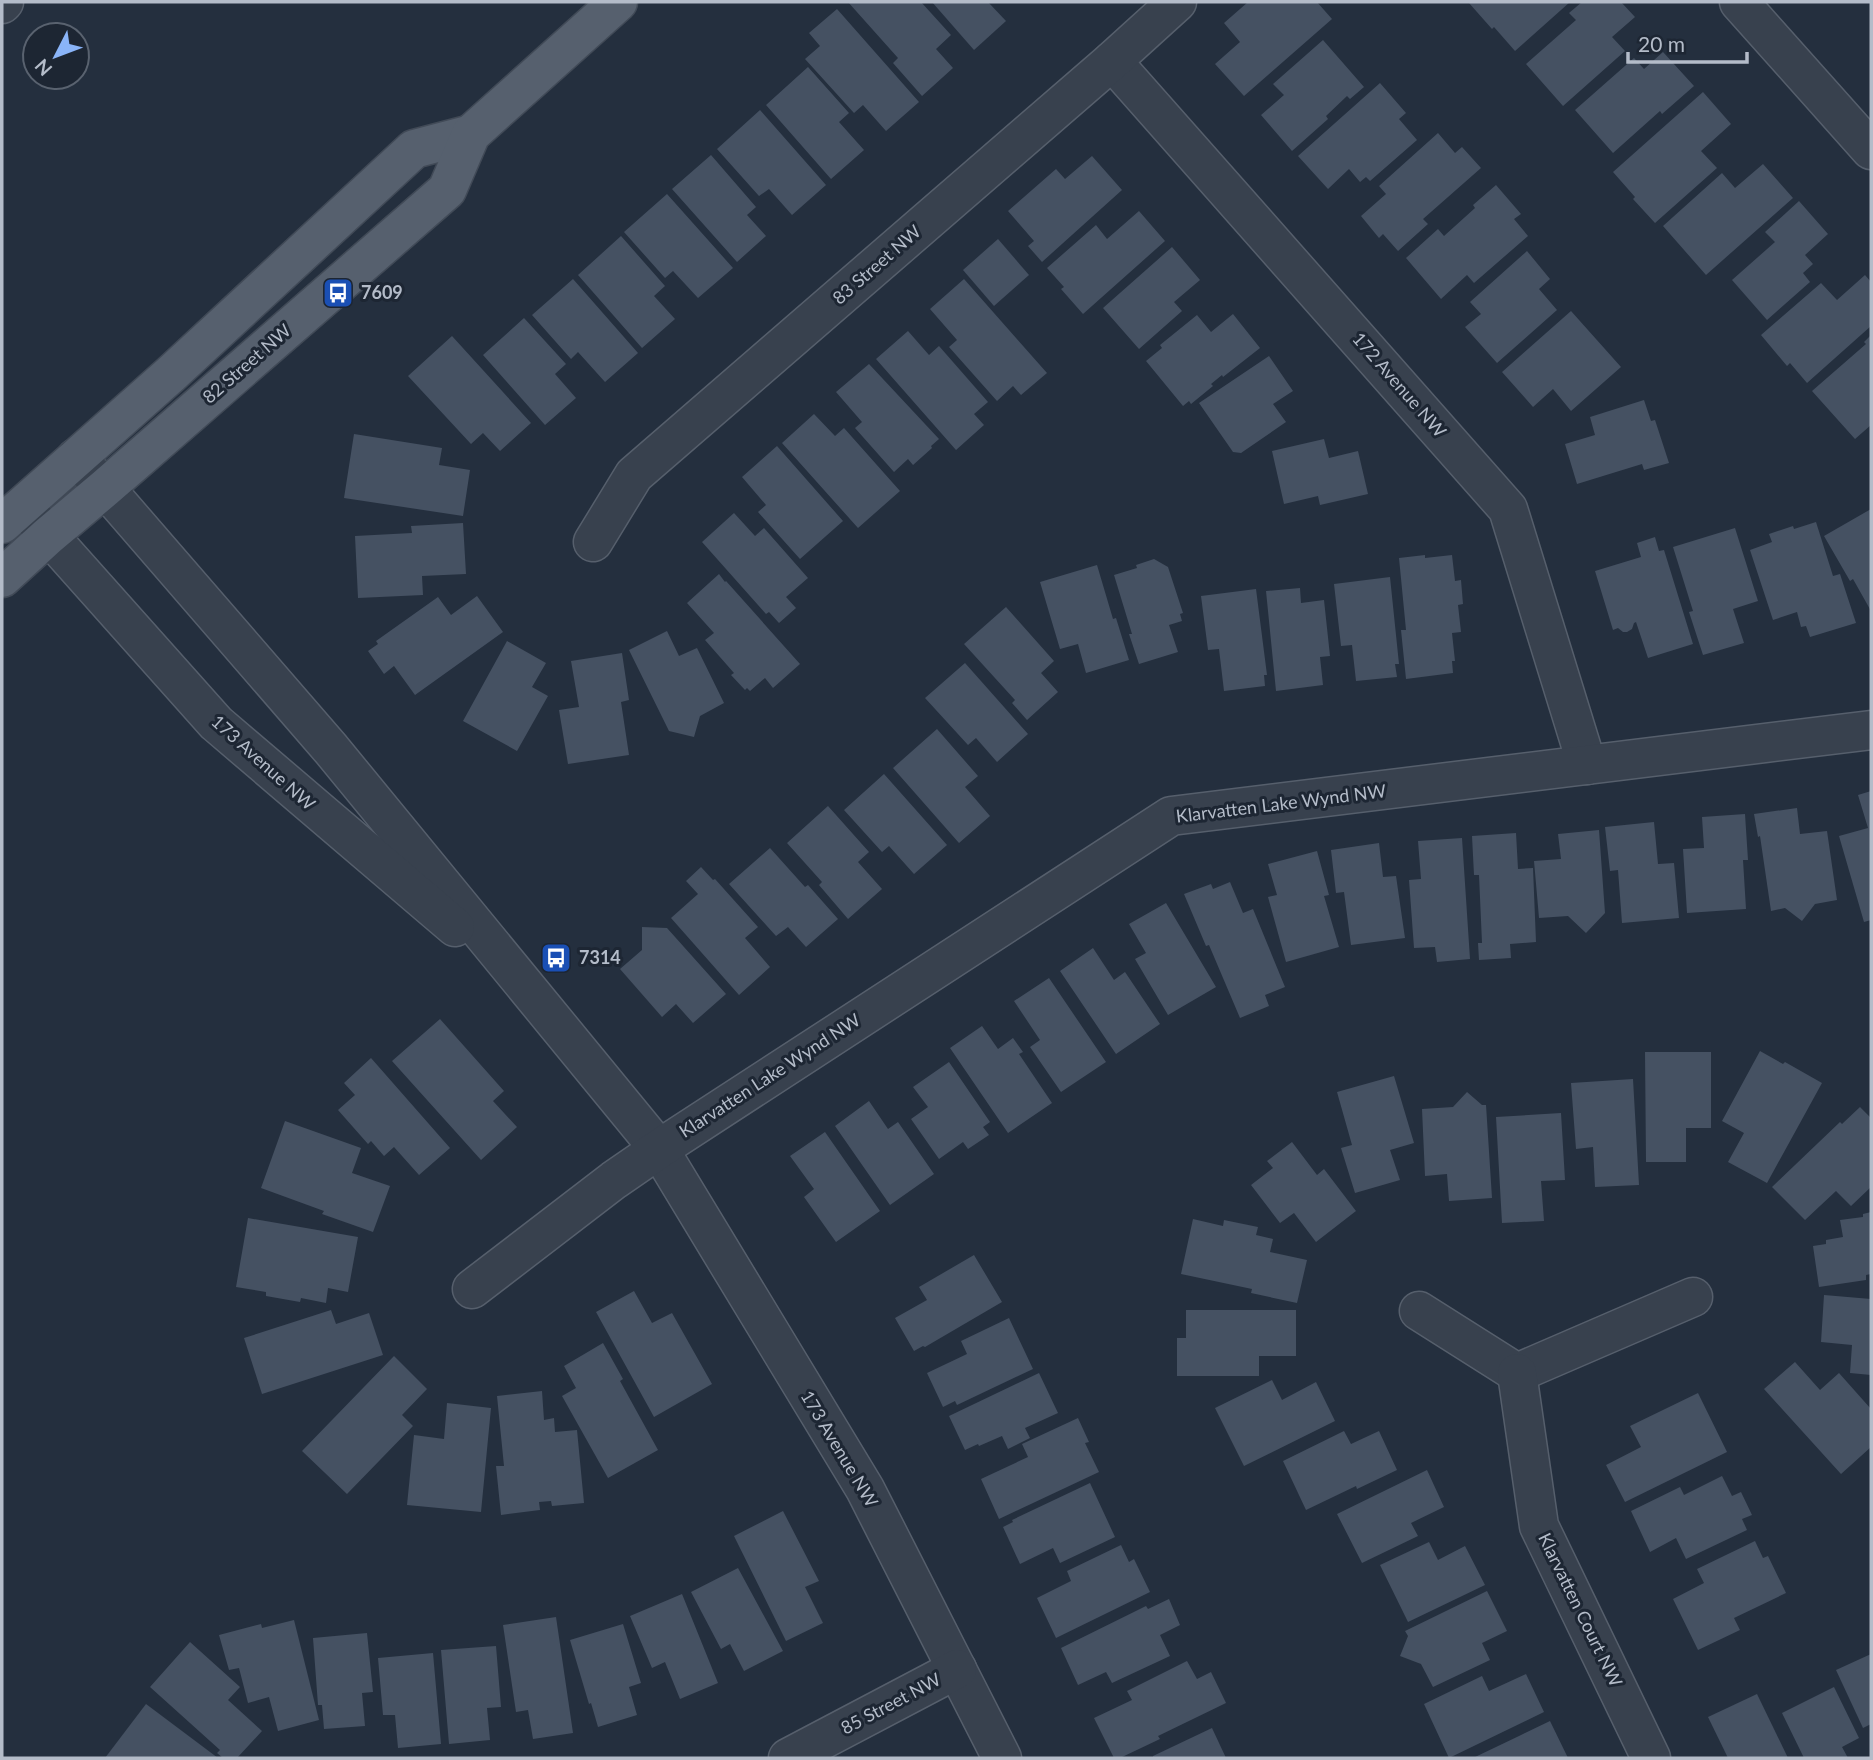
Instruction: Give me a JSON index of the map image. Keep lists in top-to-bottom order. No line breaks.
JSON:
{"streets":{"main road":["82 Street NW"],"street":["83 Street NW","172 Avenue NW","173 Avenue NW","Klarvatten Lake Wynd NW","Klarvatten Court NW","85 Street NW"]},"crossings":[["83 Street NW","172 Avenue NW"],["82 Street NW","173 Avenue NW"],["172 Avenue NW","Klarvatten Lake Wynd NW"],["173 Avenue NW","Klarvatten Lake Wynd NW"],["173 Avenue NW","85 Street NW"]],"places":{"bus stop":["7609","7314"]},"scale_bar":"20 m","north":"bottom left"}
